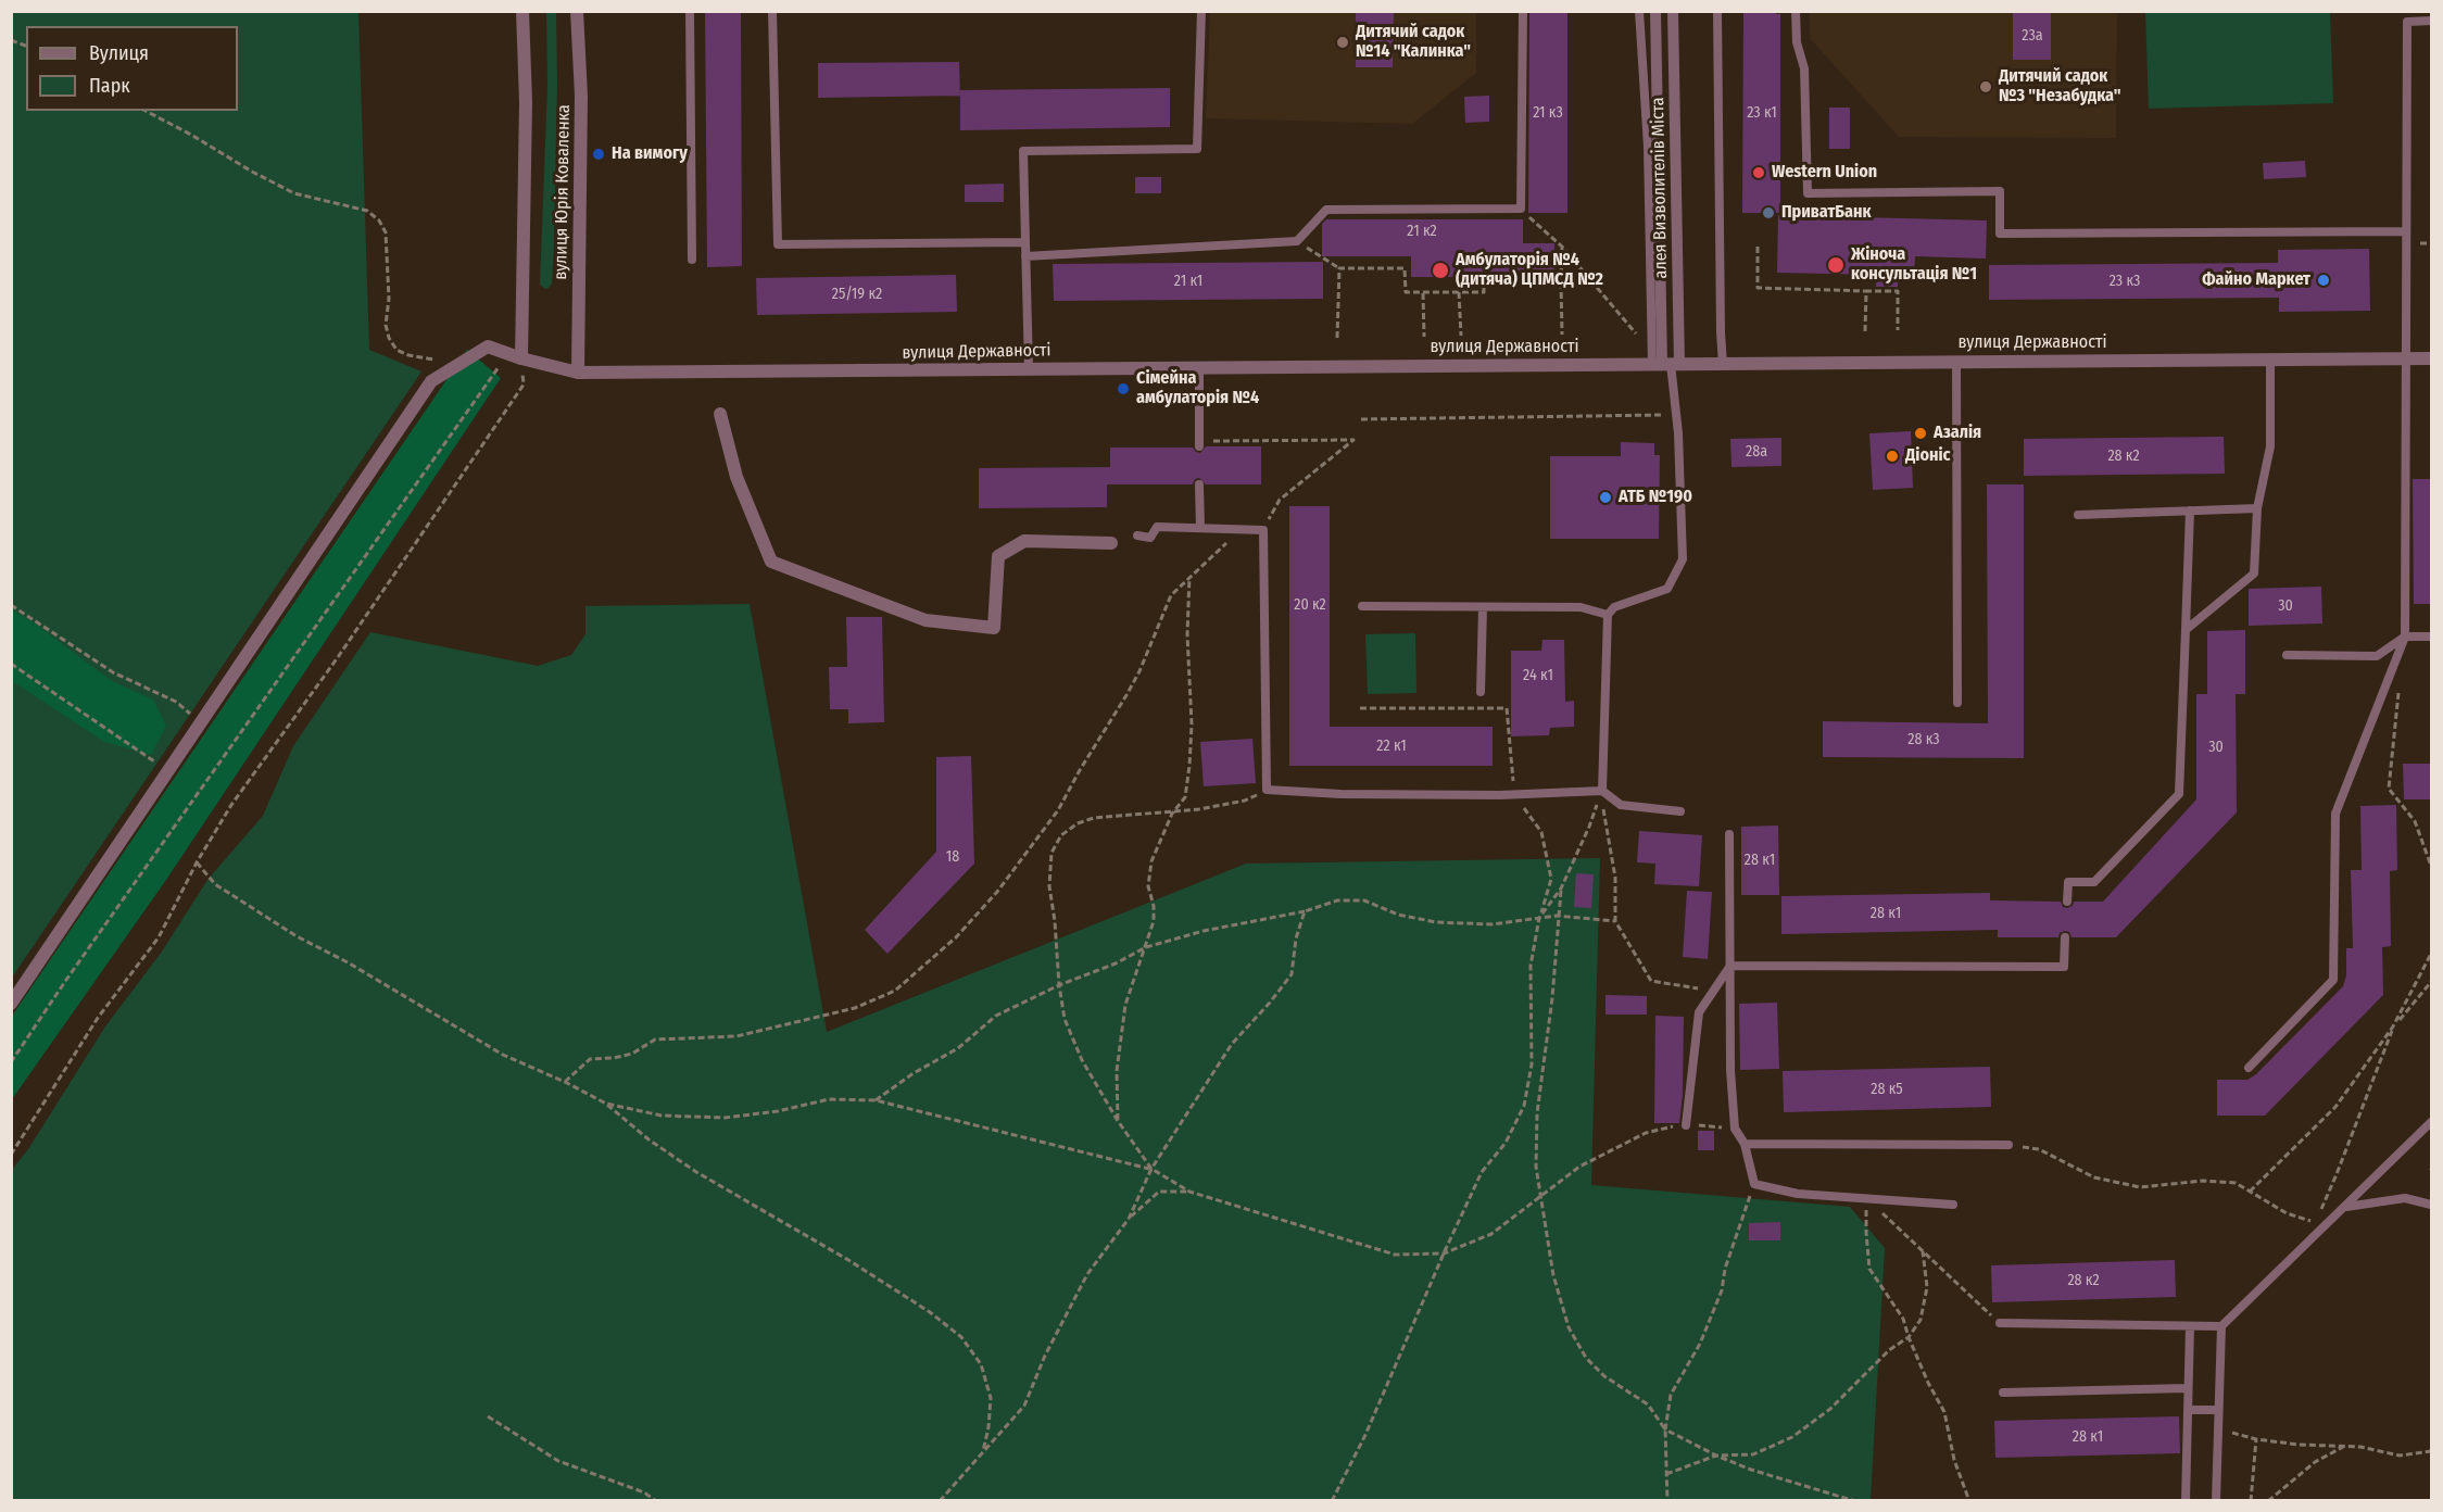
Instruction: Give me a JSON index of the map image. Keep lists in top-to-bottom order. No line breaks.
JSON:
{"streets":{"street":["алея Визволителів Міста","вулиця Юрія Коваленка","вулиця Державності"]},"crossings":[["алея Визволителів Міста","вулиця Державності"],["вулиця Юрія Коваленка","вулиця Державності"]],"places":["Дитячий садок №14 \"Калинка\"","Дитячий садок №3 \"Незабудка\"","На вимогу","Western Union","ПриватБанк","Жіноча консультація №1","Амбулаторія №4 (дитяча) ЦПМСД №2","Файно Маркет","Сімейна амбулаторія №4","Азалія","Діоніс","АТБ №190"],"house_numbers":["23а","21 к3","23 к1","21 к2","21 к1","23 к3","25/19 к2","28а","28 к2","20 к2","30","24 к1","28 к3","22 к1","30","18","28 к1","28 к1","28 к5","28 к2","28 к1"],"legend":["Вулиця","Парк"]}
